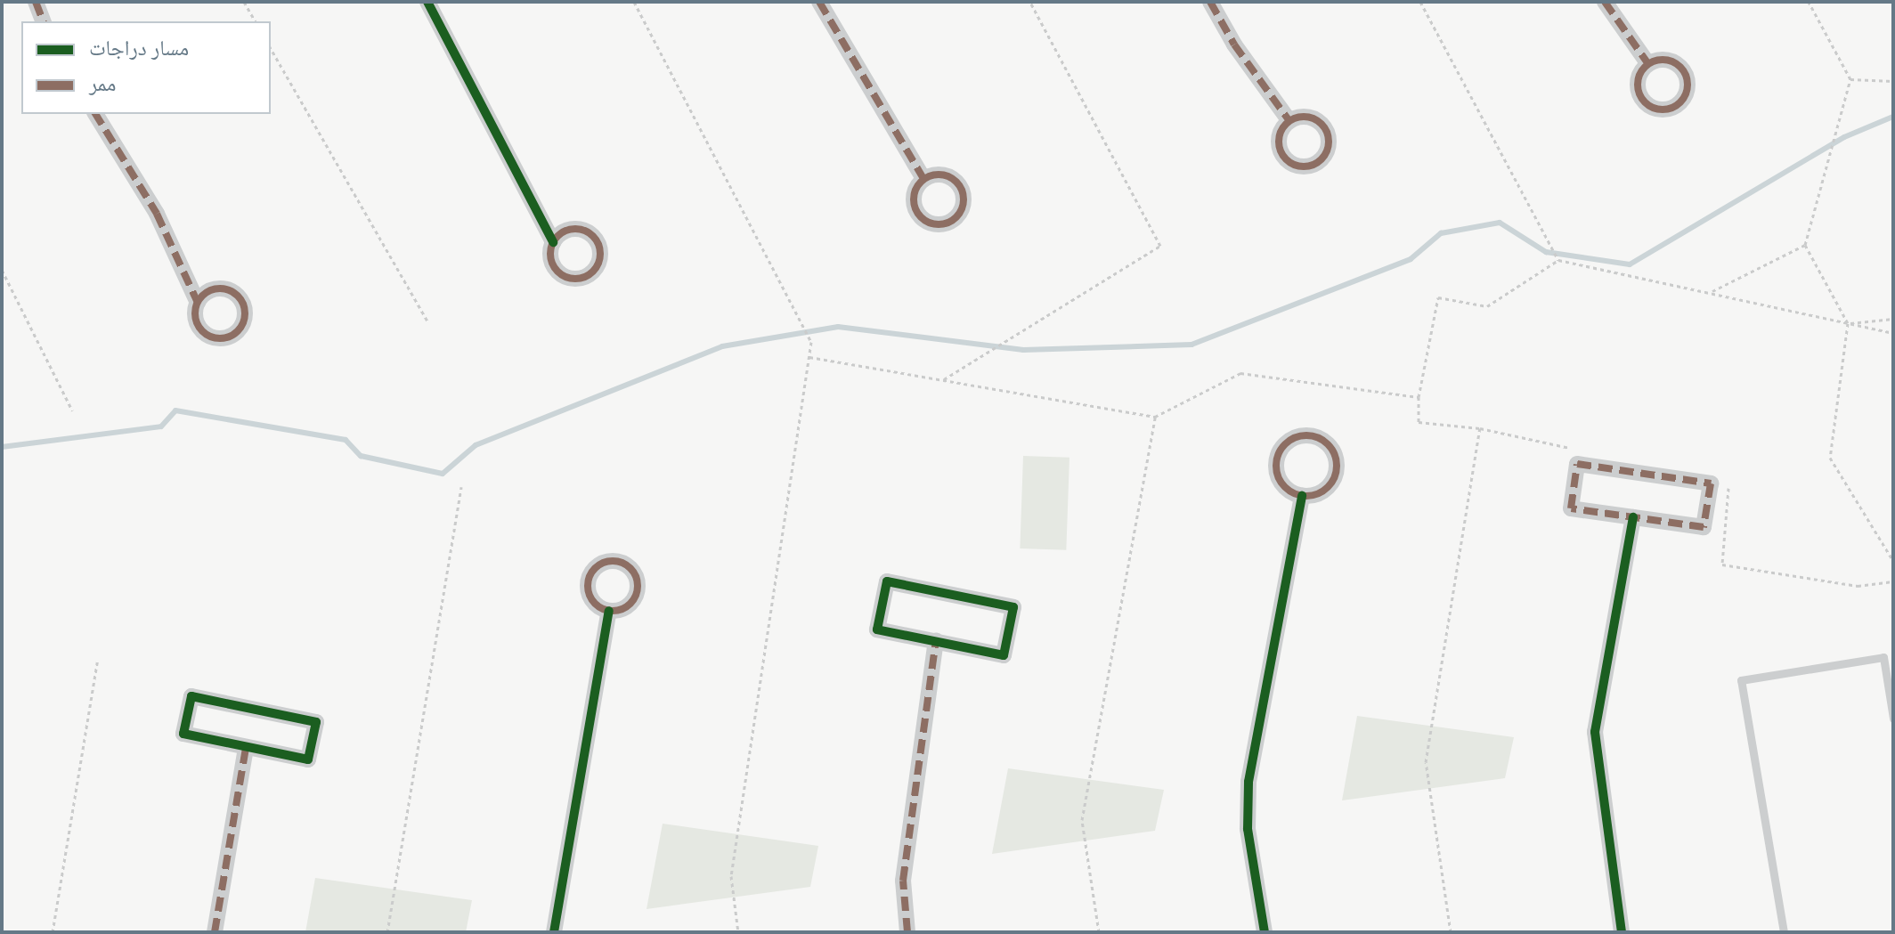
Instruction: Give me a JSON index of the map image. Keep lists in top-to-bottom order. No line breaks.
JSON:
{"legend":["مسار دراجات","ممر"]}
